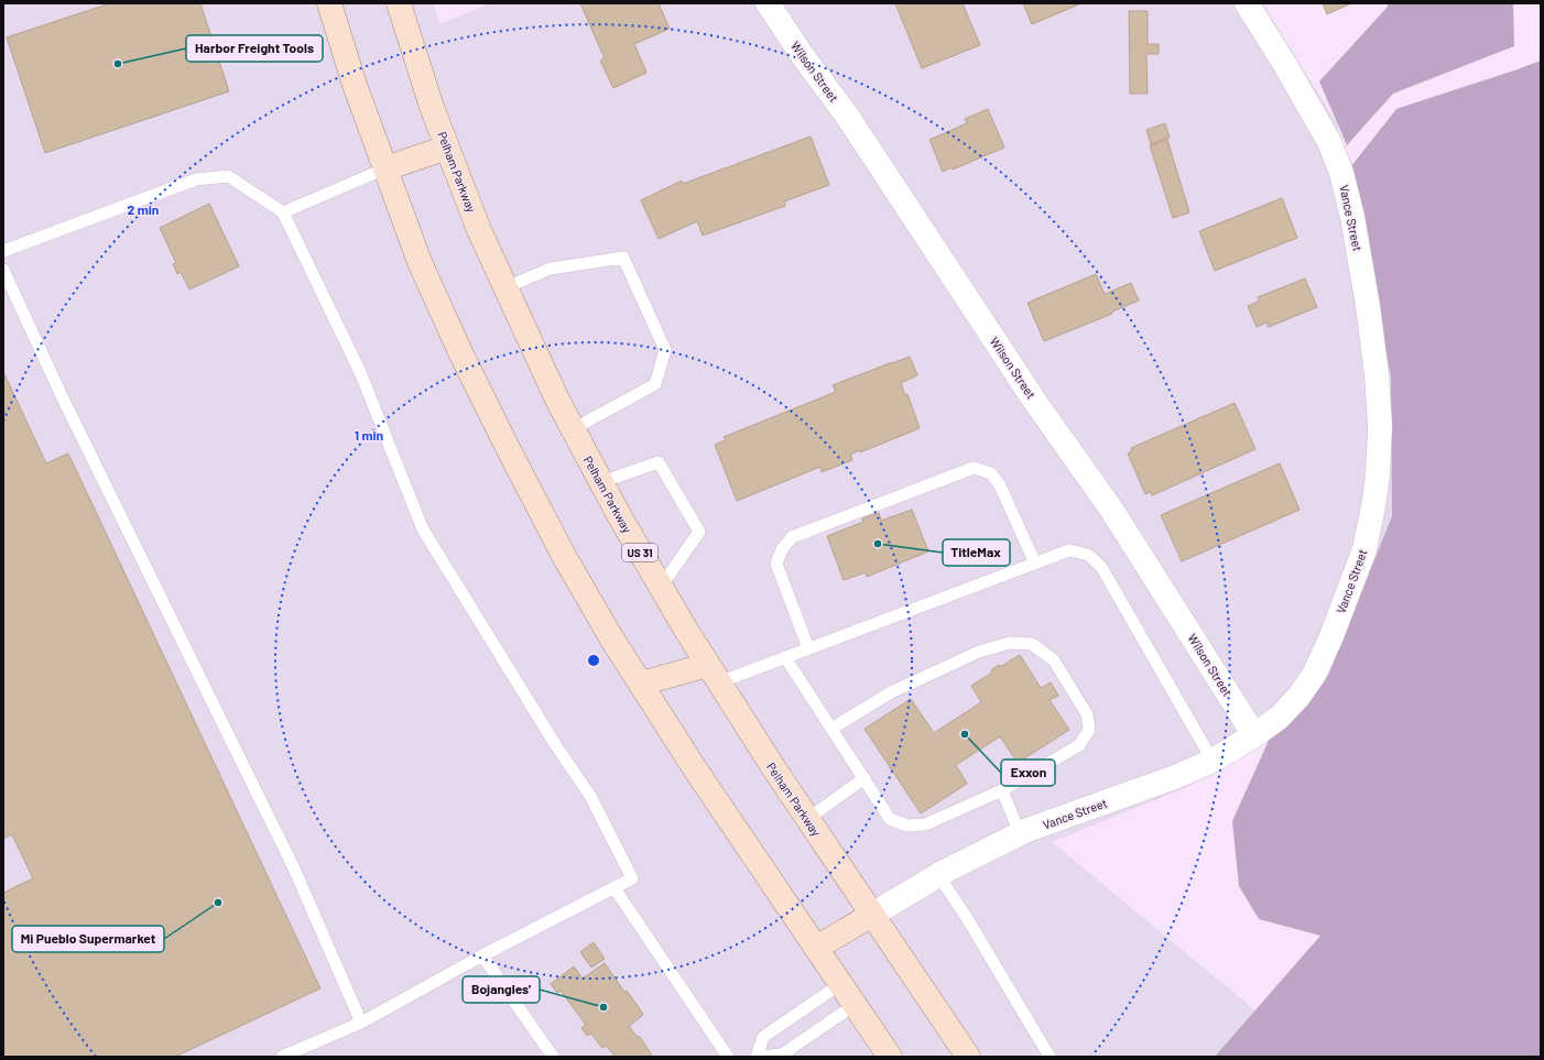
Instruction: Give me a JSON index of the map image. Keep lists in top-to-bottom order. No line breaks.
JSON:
{"streets":{"main road":["Pelham Parkway","US 31"],"street":["Wilson Street","Vance Street"]},"crossings":[["Wilson Street","Vance Street"],["Pelham Parkway","Vance Street"]],"places":["Harbor Freight Tools","TitleMax","Exxon","Mi Pueblo Supermarket","Bojangles'"],"rings":["2 min","1 min"]}
